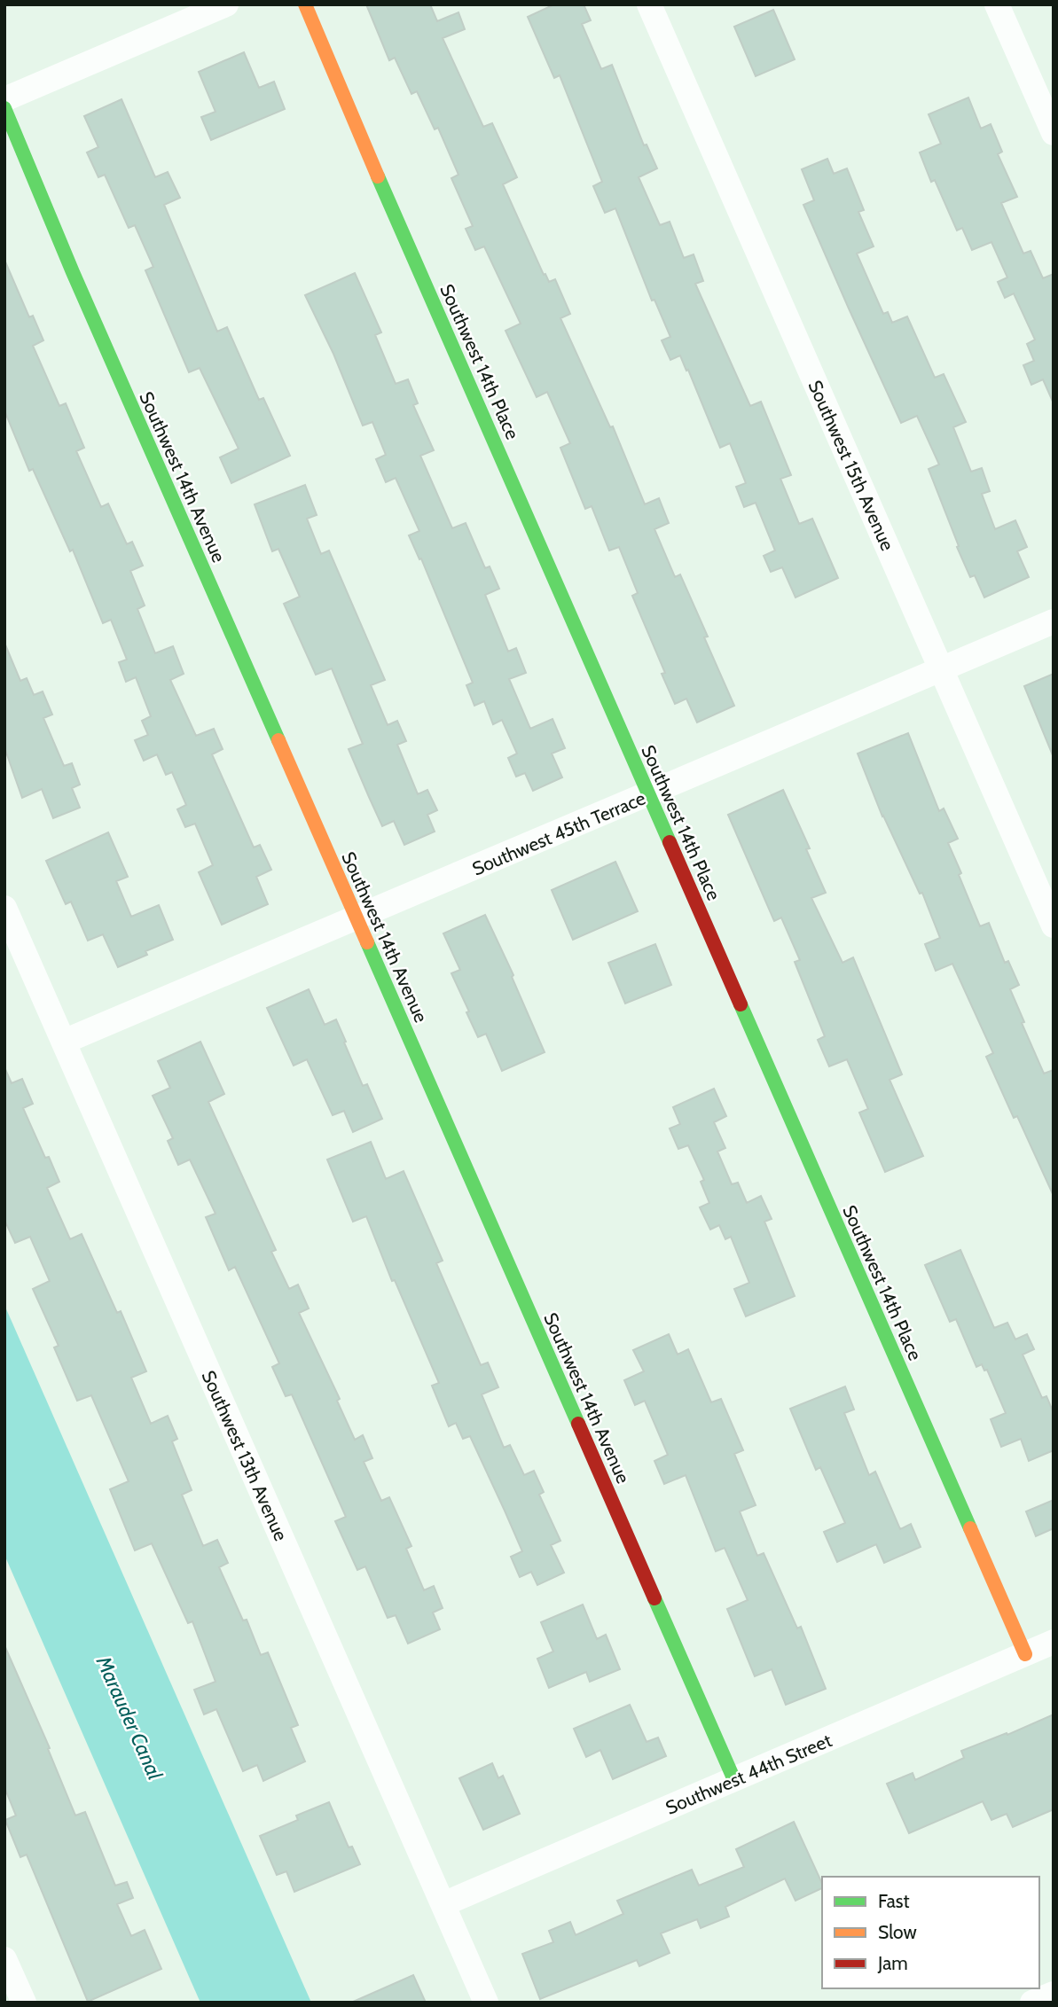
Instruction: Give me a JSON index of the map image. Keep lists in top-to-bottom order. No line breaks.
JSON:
{"streets":{"street":["Southwest 14th Place","Southwest 15th Avenue","Southwest 14th Avenue","Southwest 45th Terrace","Southwest 13th Avenue","Southwest 44th Street"]},"crossings":[["Southwest 14th Place","Southwest 45th Terrace"],["Southwest 14th Place","Southwest 44th Street"],["Southwest 15th Avenue","Southwest 45th Terrace"],["Southwest 14th Avenue","Southwest 45th Terrace"],["Southwest 14th Avenue","Southwest 44th Street"],["Southwest 45th Terrace","Southwest 13th Avenue"],["Southwest 13th Avenue","Southwest 44th Street"]],"water":["Marauder Canal"],"legend":["Fast","Slow","Jam"]}
